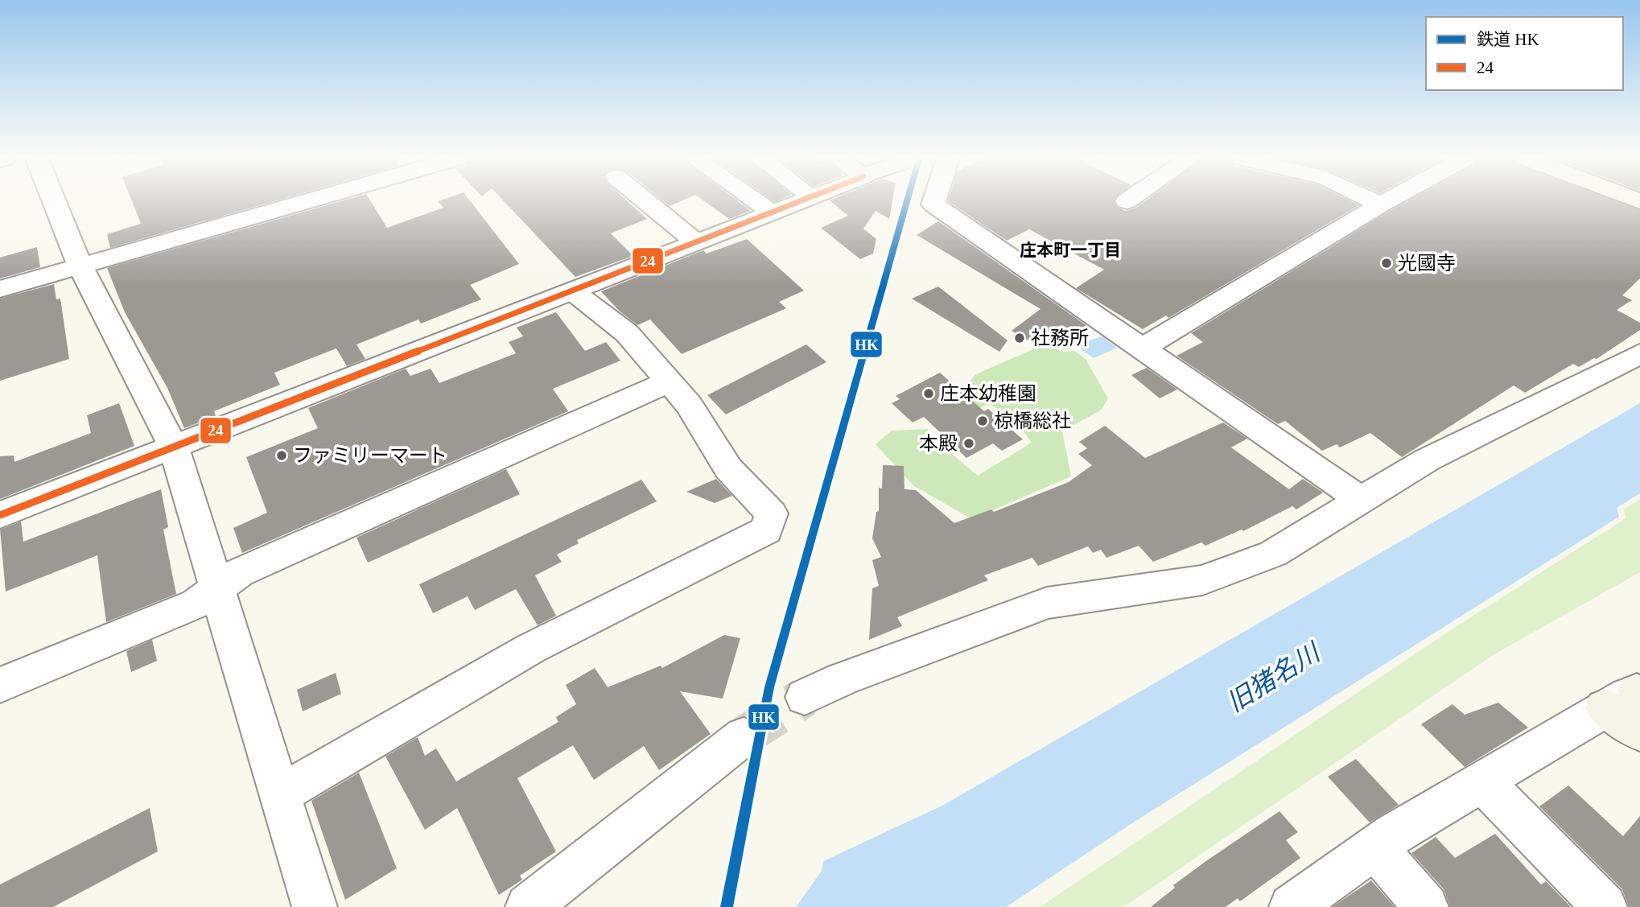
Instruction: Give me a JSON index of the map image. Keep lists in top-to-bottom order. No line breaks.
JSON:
{"districts":["庄本町一丁目"],"water":["旧猪名川"],"places":["光國寺","社務所","庄本幼稚園","椋橋総社","本殿","ファミリーマート"],"lines":["rail line HK","transit line 24"],"legend":["鉄道 HK","24"]}
